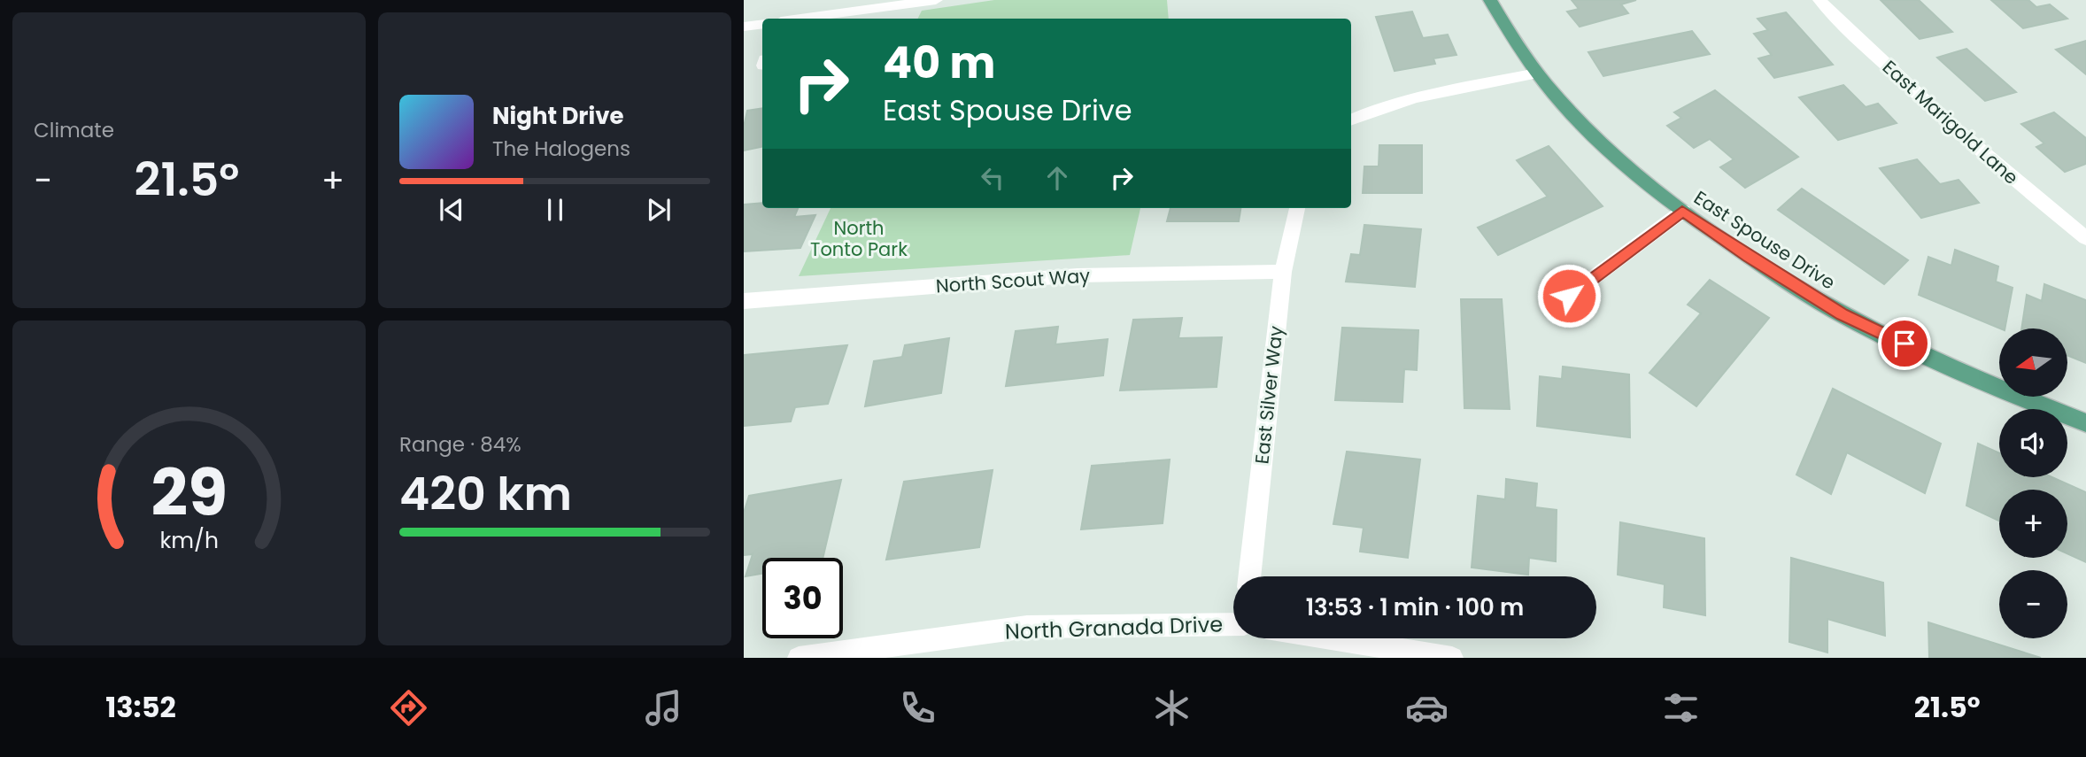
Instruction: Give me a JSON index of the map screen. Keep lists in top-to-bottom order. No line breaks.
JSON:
{"streets":{"main road":["East Spouse Drive"],"street":["East Marigold Lane","North Scout Way","East Silver Way","North Granada Drive"]},"crossings":[["North Scout Way","East Silver Way"]],"parks":["North Tonto Park"],"north":"left","page":{"tile":["Climate",["Range · 84%","420 km"]],"turn":["40 m","East Spouse Drive"],"song":["Night Drive","The Halogens"],"heat":["−","21.5°","+"],"map_buttons":["+","−"],"limit":"30","trip":"13:53 · 1 min · 100 m","tabs":["13:52","21.5°"],"gauge":["29","km/h"]}}
